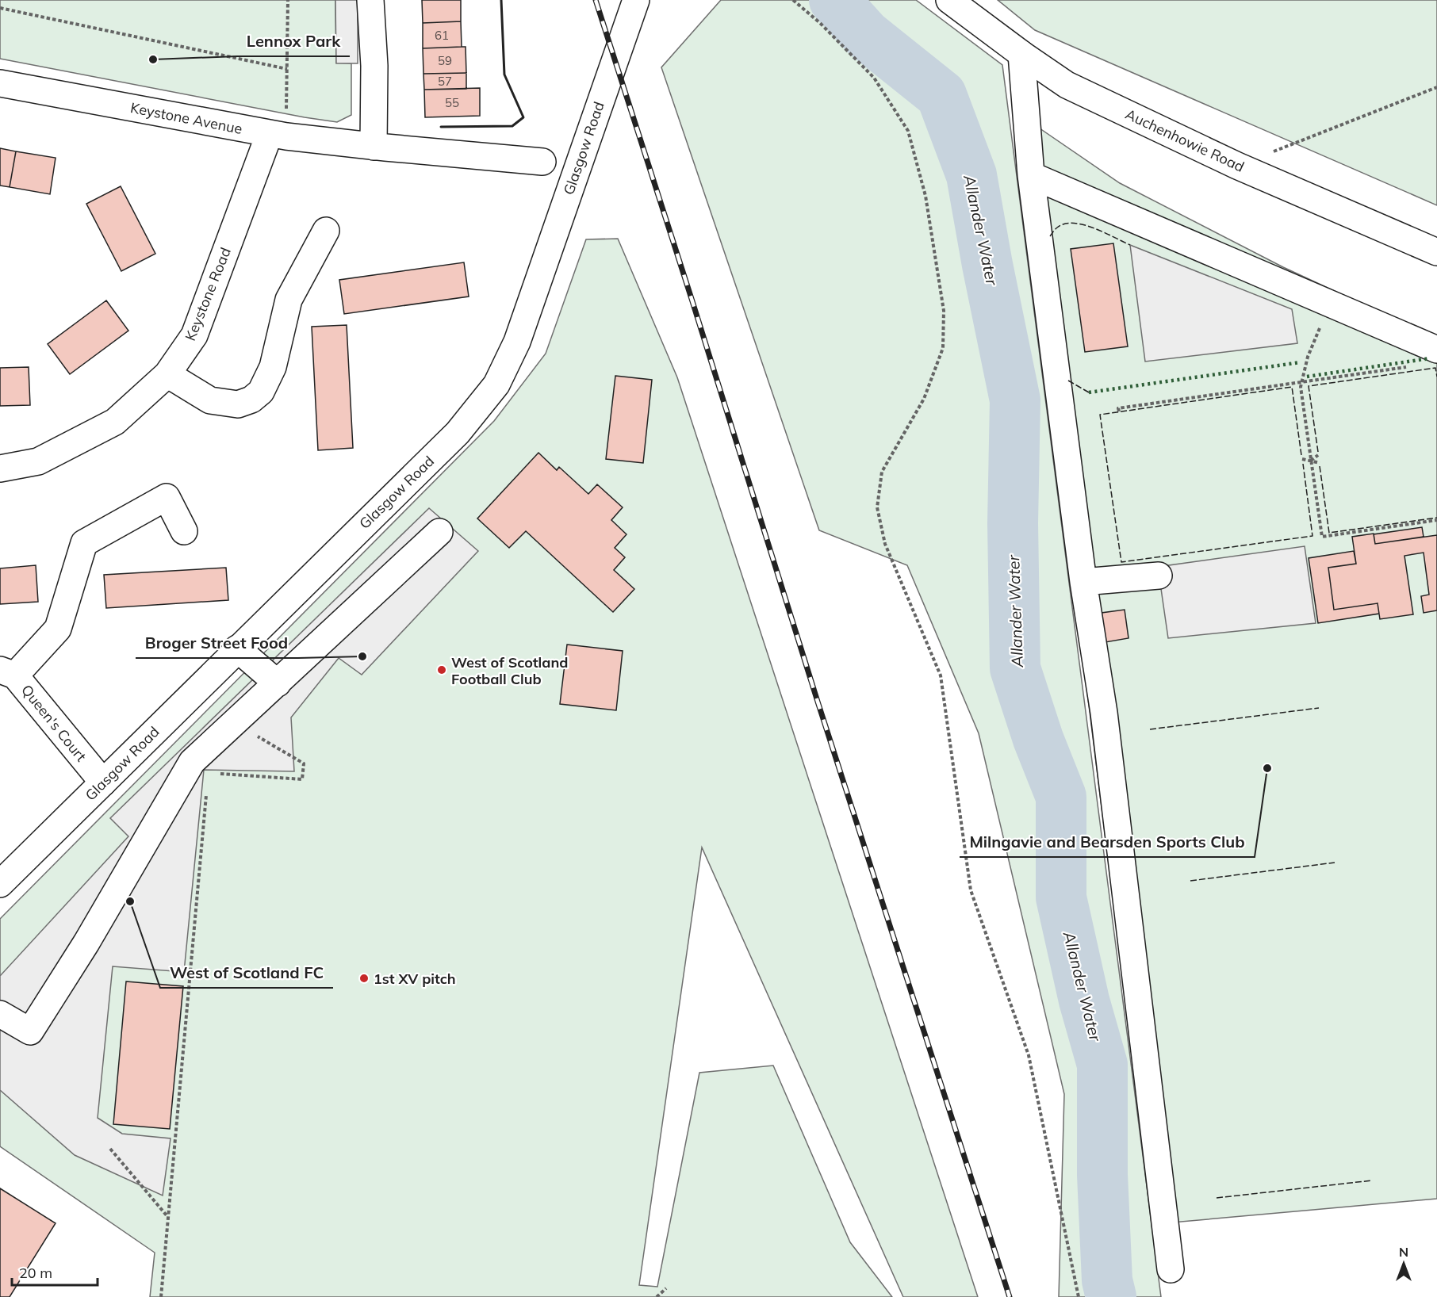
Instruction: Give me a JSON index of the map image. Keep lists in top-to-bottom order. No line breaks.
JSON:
{"streets":{"main road":["Keystone Avenue","Auchenhowie Road","Glasgow Road","Keystone Road","Queen's Court"]},"crossings":[["Keystone Avenue","Keystone Road"],["Glasgow Road","Queen's Court"]],"water":["Allander Water"],"places":["Lennox Park","Broger Street Food","West of Scotland Football Club","Milngavie and Bearsden Sports Club","West of Scotland FC","1st XV pitch"],"house_numbers":["61","59","57","55"],"scale_bar":"20 m","north":"top"}
